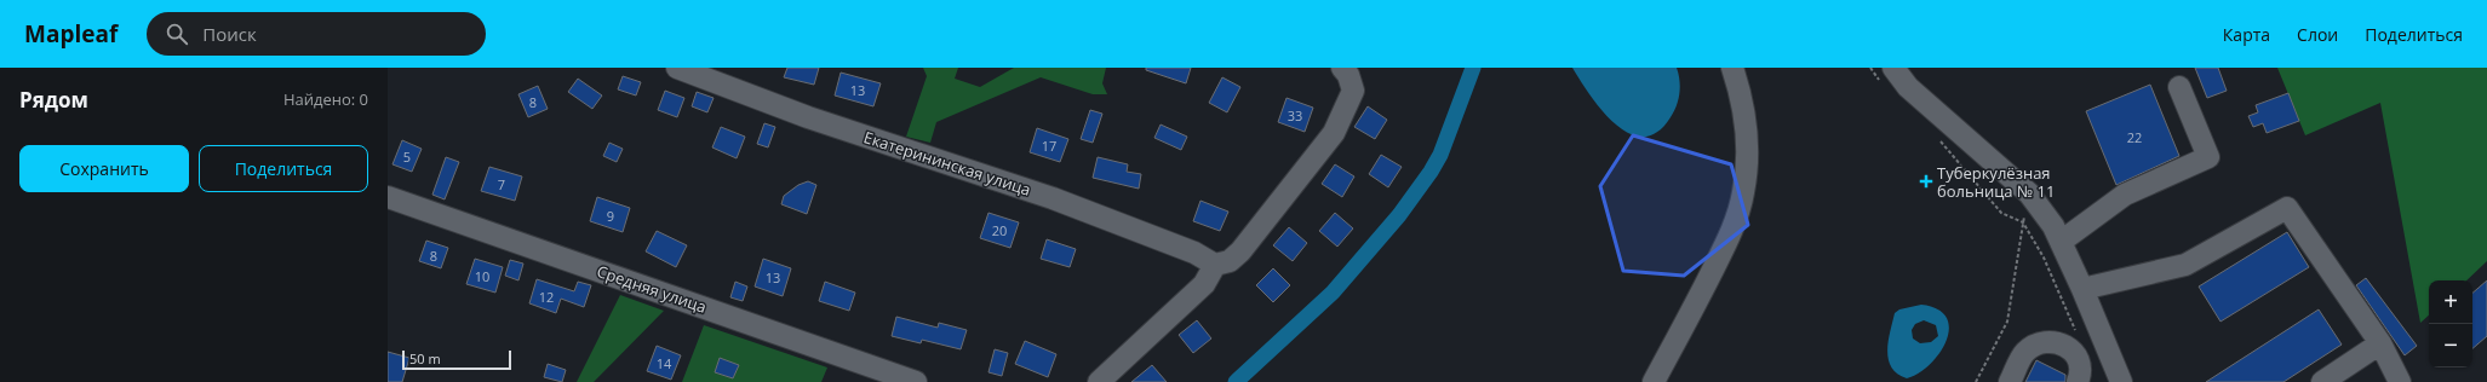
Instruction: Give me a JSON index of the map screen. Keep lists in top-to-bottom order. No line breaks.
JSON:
{"streets":{"street":["Екатерининская улица","Средняя улица"]},"places":{"health":["Туберкулёзная больница № 11"]},"house_numbers":["13","8","33","22","17","5","7","9","20","8","10","13","12","14"],"scale_bar":"50 m","page":{"header":"Mapleaf","search":"Поиск","nav":["Карта","Слои","Поделиться"],"heading":["Рядом","Найдено: 0"],"buttons":["Сохранить","Поделиться"],"map_buttons":["+","−"],"scale":"50 m"}}
